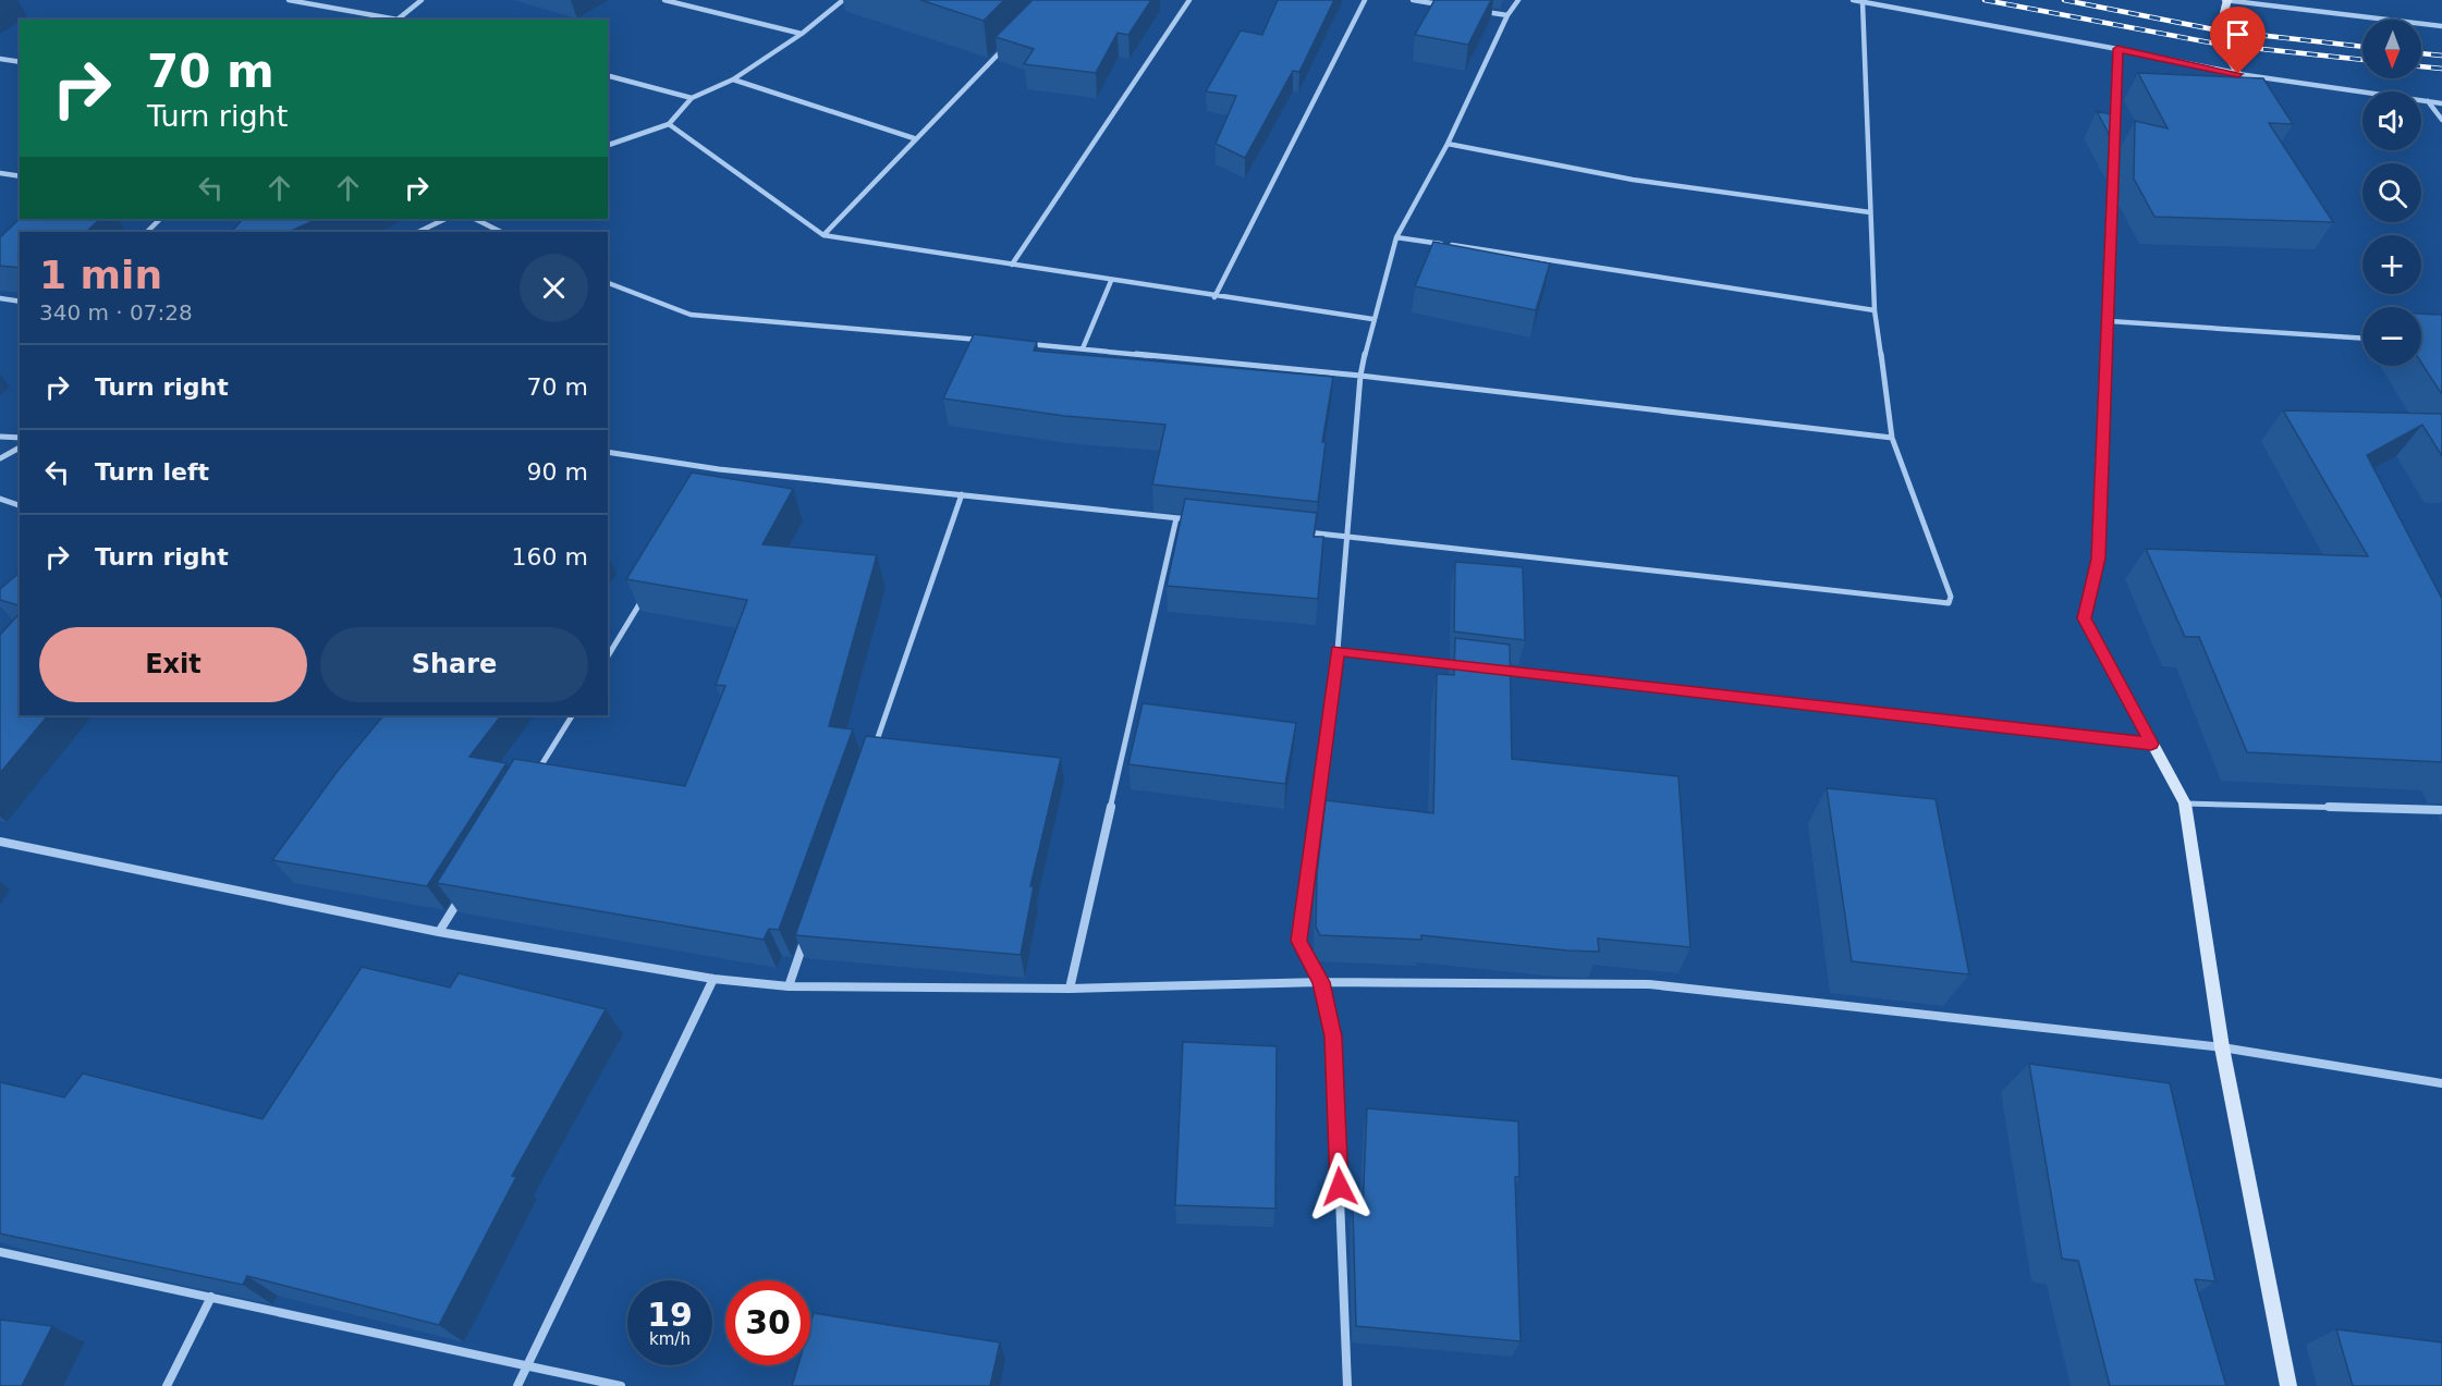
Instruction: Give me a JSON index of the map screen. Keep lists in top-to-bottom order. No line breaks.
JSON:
{"north":"bottom","page":{"map_buttons":["+","−"],"turn":["70 m","Turn right"],"heading":["1 min","340 m · 07:28"],"list":[{"name":"Turn right","value":"70 m"},{"name":"Turn left","value":"90 m"},{"name":"Turn right","value":"160 m"}],"buttons":["Exit","Share"],"speed":"19 km/h","limit":"30"}}
